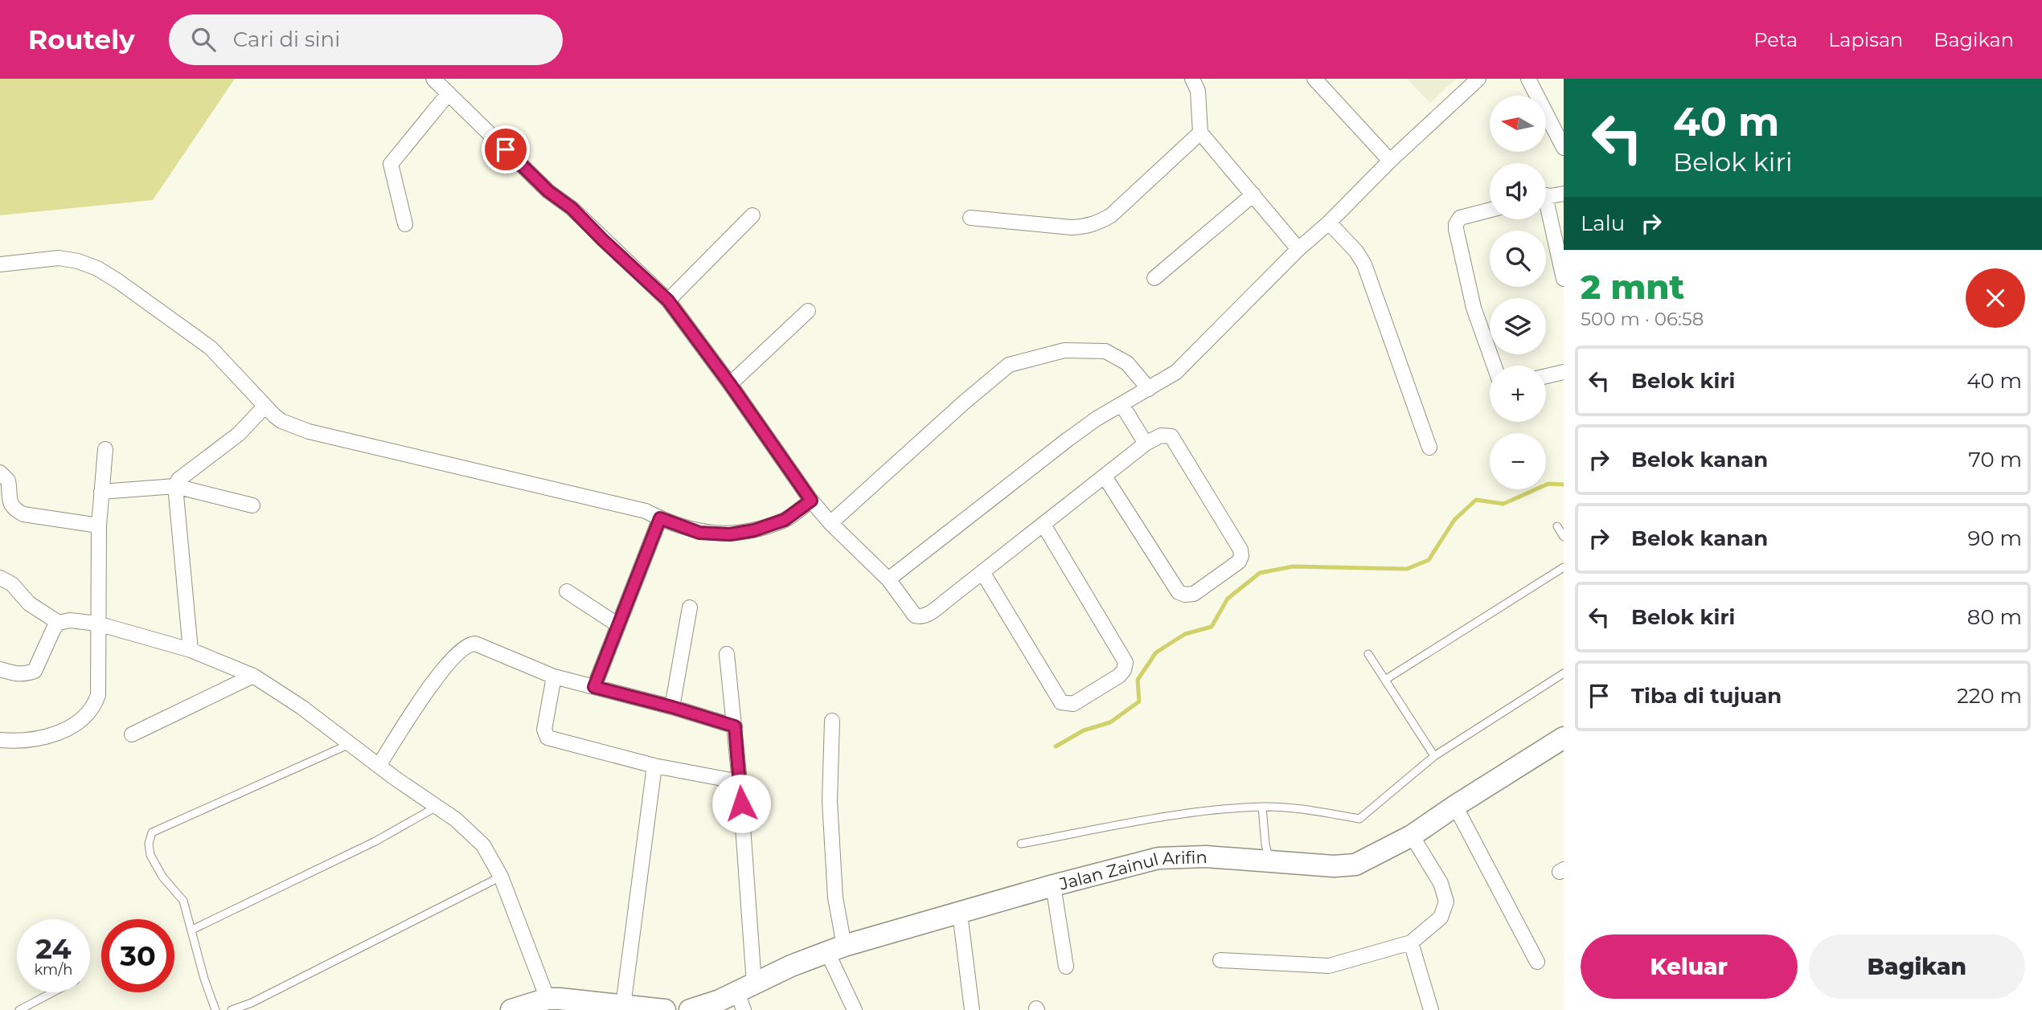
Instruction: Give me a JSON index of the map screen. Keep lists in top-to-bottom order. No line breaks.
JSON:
{"streets":{"street":["Jalan Zainul Arifin"]},"north":"left","page":{"header":"Routely","search":"Cari di sini","nav":["Peta","Lapisan","Bagikan"],"turn":["40 m","Belok kiri"],"map_buttons":["+","−"],"then":"Lalu","heading":["2 mnt","500 m · 06:58"],"list":[{"name":"Belok kiri","value":"40 m"},{"name":"Belok kanan","value":"70 m"},{"name":"Belok kanan","value":"90 m"},{"name":"Belok kiri","value":"80 m"},{"name":"Tiba di tujuan","value":"220 m"}],"speed":"24 km/h","limit":"30","buttons":["Keluar","Bagikan"]}}
